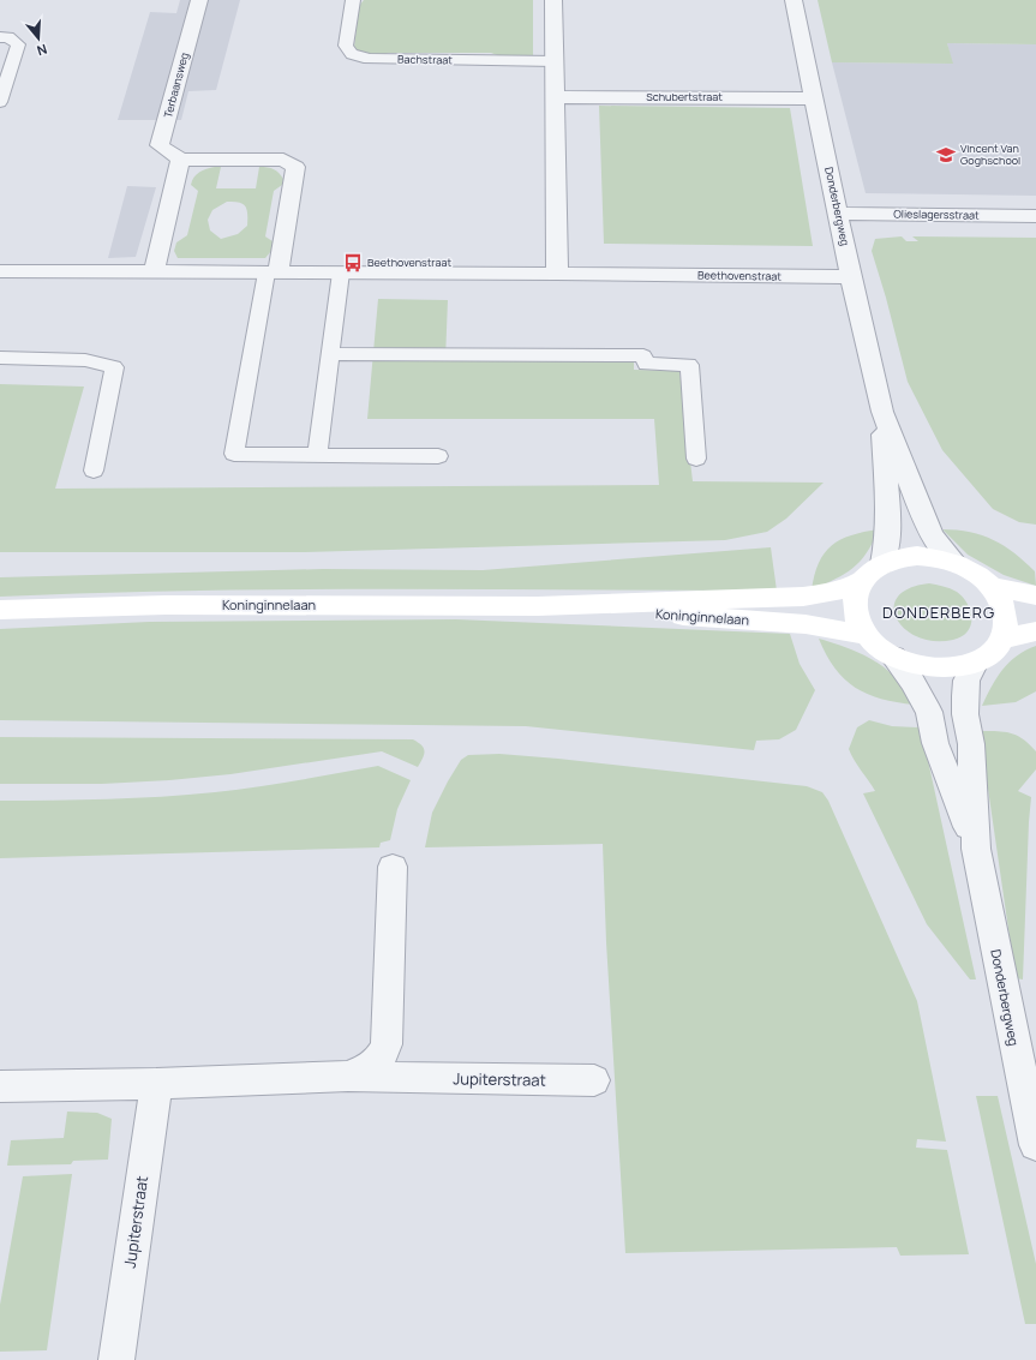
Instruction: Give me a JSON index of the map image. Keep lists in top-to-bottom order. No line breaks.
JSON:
{"streets":{"main road":["Koninginnelaan"],"street":["Terbaansweg","Schubertstraat","Donderbergweg","Olieslagersstraat","Beethovenstraat","Jupiterstraat"],"lane":["Bachstraat"]},"crossings":[["Schubertstraat","Donderbergweg"],["Donderbergweg","Olieslagersstraat"],["Donderbergweg","Beethovenstraat"],["Donderbergweg","Koninginnelaan"]],"districts":["DONDERBERG"],"places":{"school or university":["Vincent Van Goghschool"],"bus stop":["Beethovenstraat"]},"north":"bottom"}
